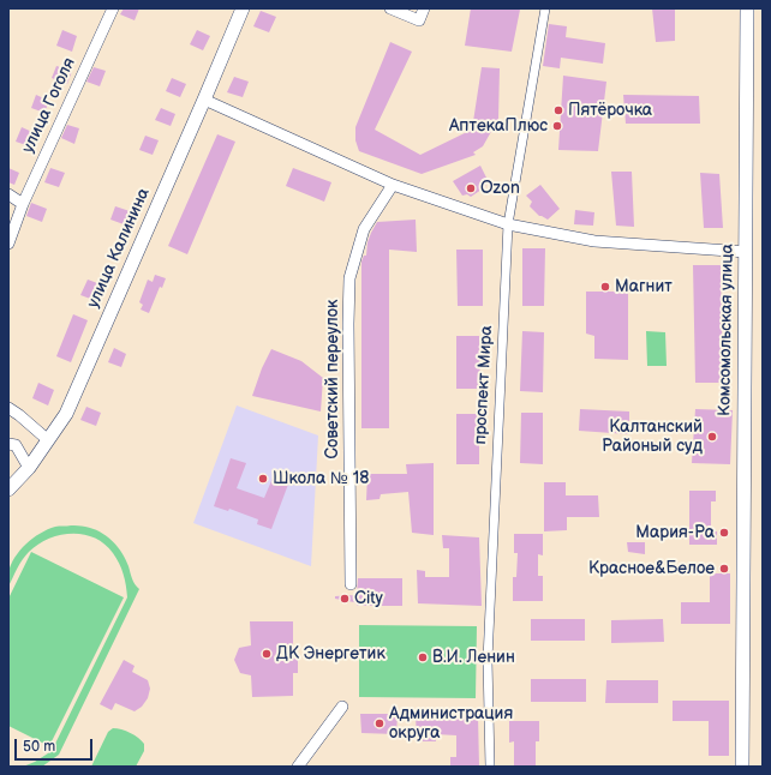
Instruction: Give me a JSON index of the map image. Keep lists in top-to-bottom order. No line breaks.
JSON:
{"streets":{"street":["улица Гоголя","улица Калинина","Комсомольская улица","Советский переулок","проспект Мира"]},"places":["Пятёрочка","АптекаПлюс","Ozon","Магнит","Калтанский Районый суд","Школа № 18","Мария-Ра","Красное&Белое","City","ДК Энергетик","В.И. Ленин","Администрация округа"],"scale_bar":"50 m"}
